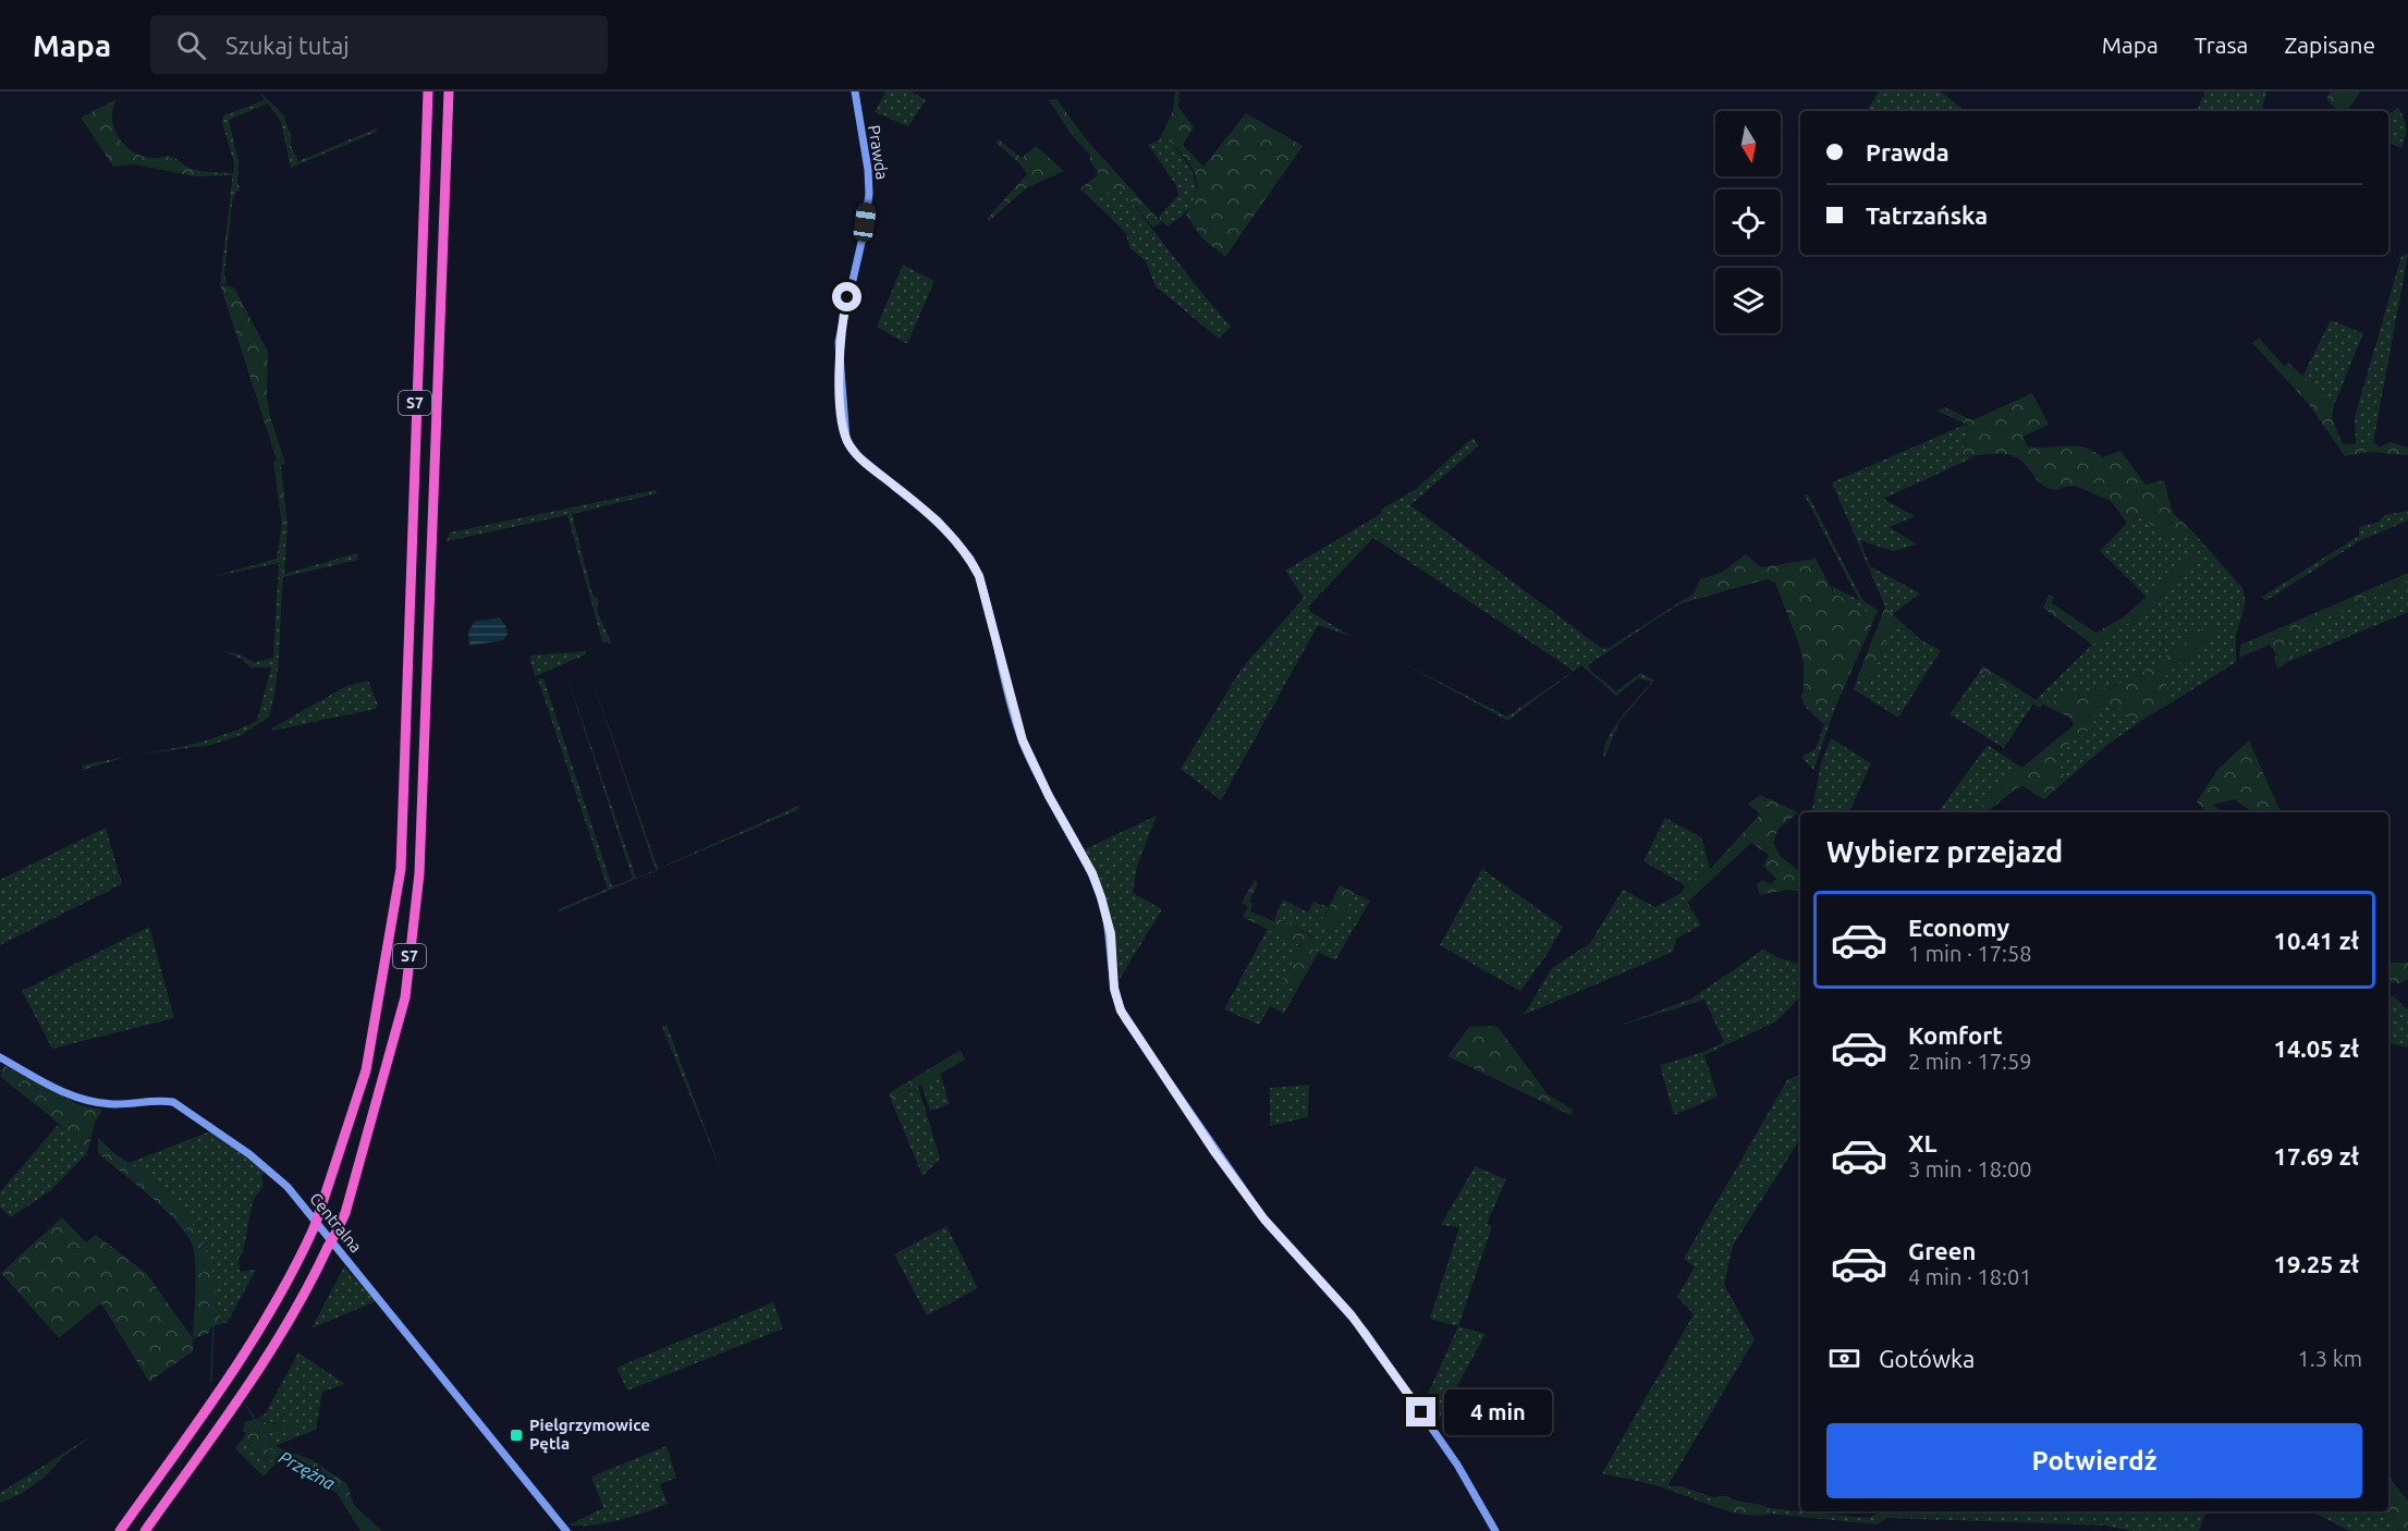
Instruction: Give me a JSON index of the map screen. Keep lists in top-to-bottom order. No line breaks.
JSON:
{"streets":{"highway":["S7"],"street":["Prawda","Centralna"]},"water":["Przężna"],"places":{"transit":["Pielgrzymowice Pętla"]},"north":"bottom","page":{"header":"Mapa","search":"Szukaj tutaj","nav":["Mapa","Trasa","Zapisane"],"banner":["Prawda","Tatrzańska"],"heading":"Wybierz przejazd","list":[{"name":"Economy","note":"1 min · 17:58","value":"10.41 zł"},{"name":"Komfort","note":"2 min · 17:59","value":"14.05 zł"},{"name":"XL","note":"3 min · 18:00","value":"17.69 zł"},{"name":"Green","note":"4 min · 18:01","value":"19.25 zł"}],"pay":["Gotówka","1.3 km"],"bubble":"4 min","buttons":"Potwierdź"}}
